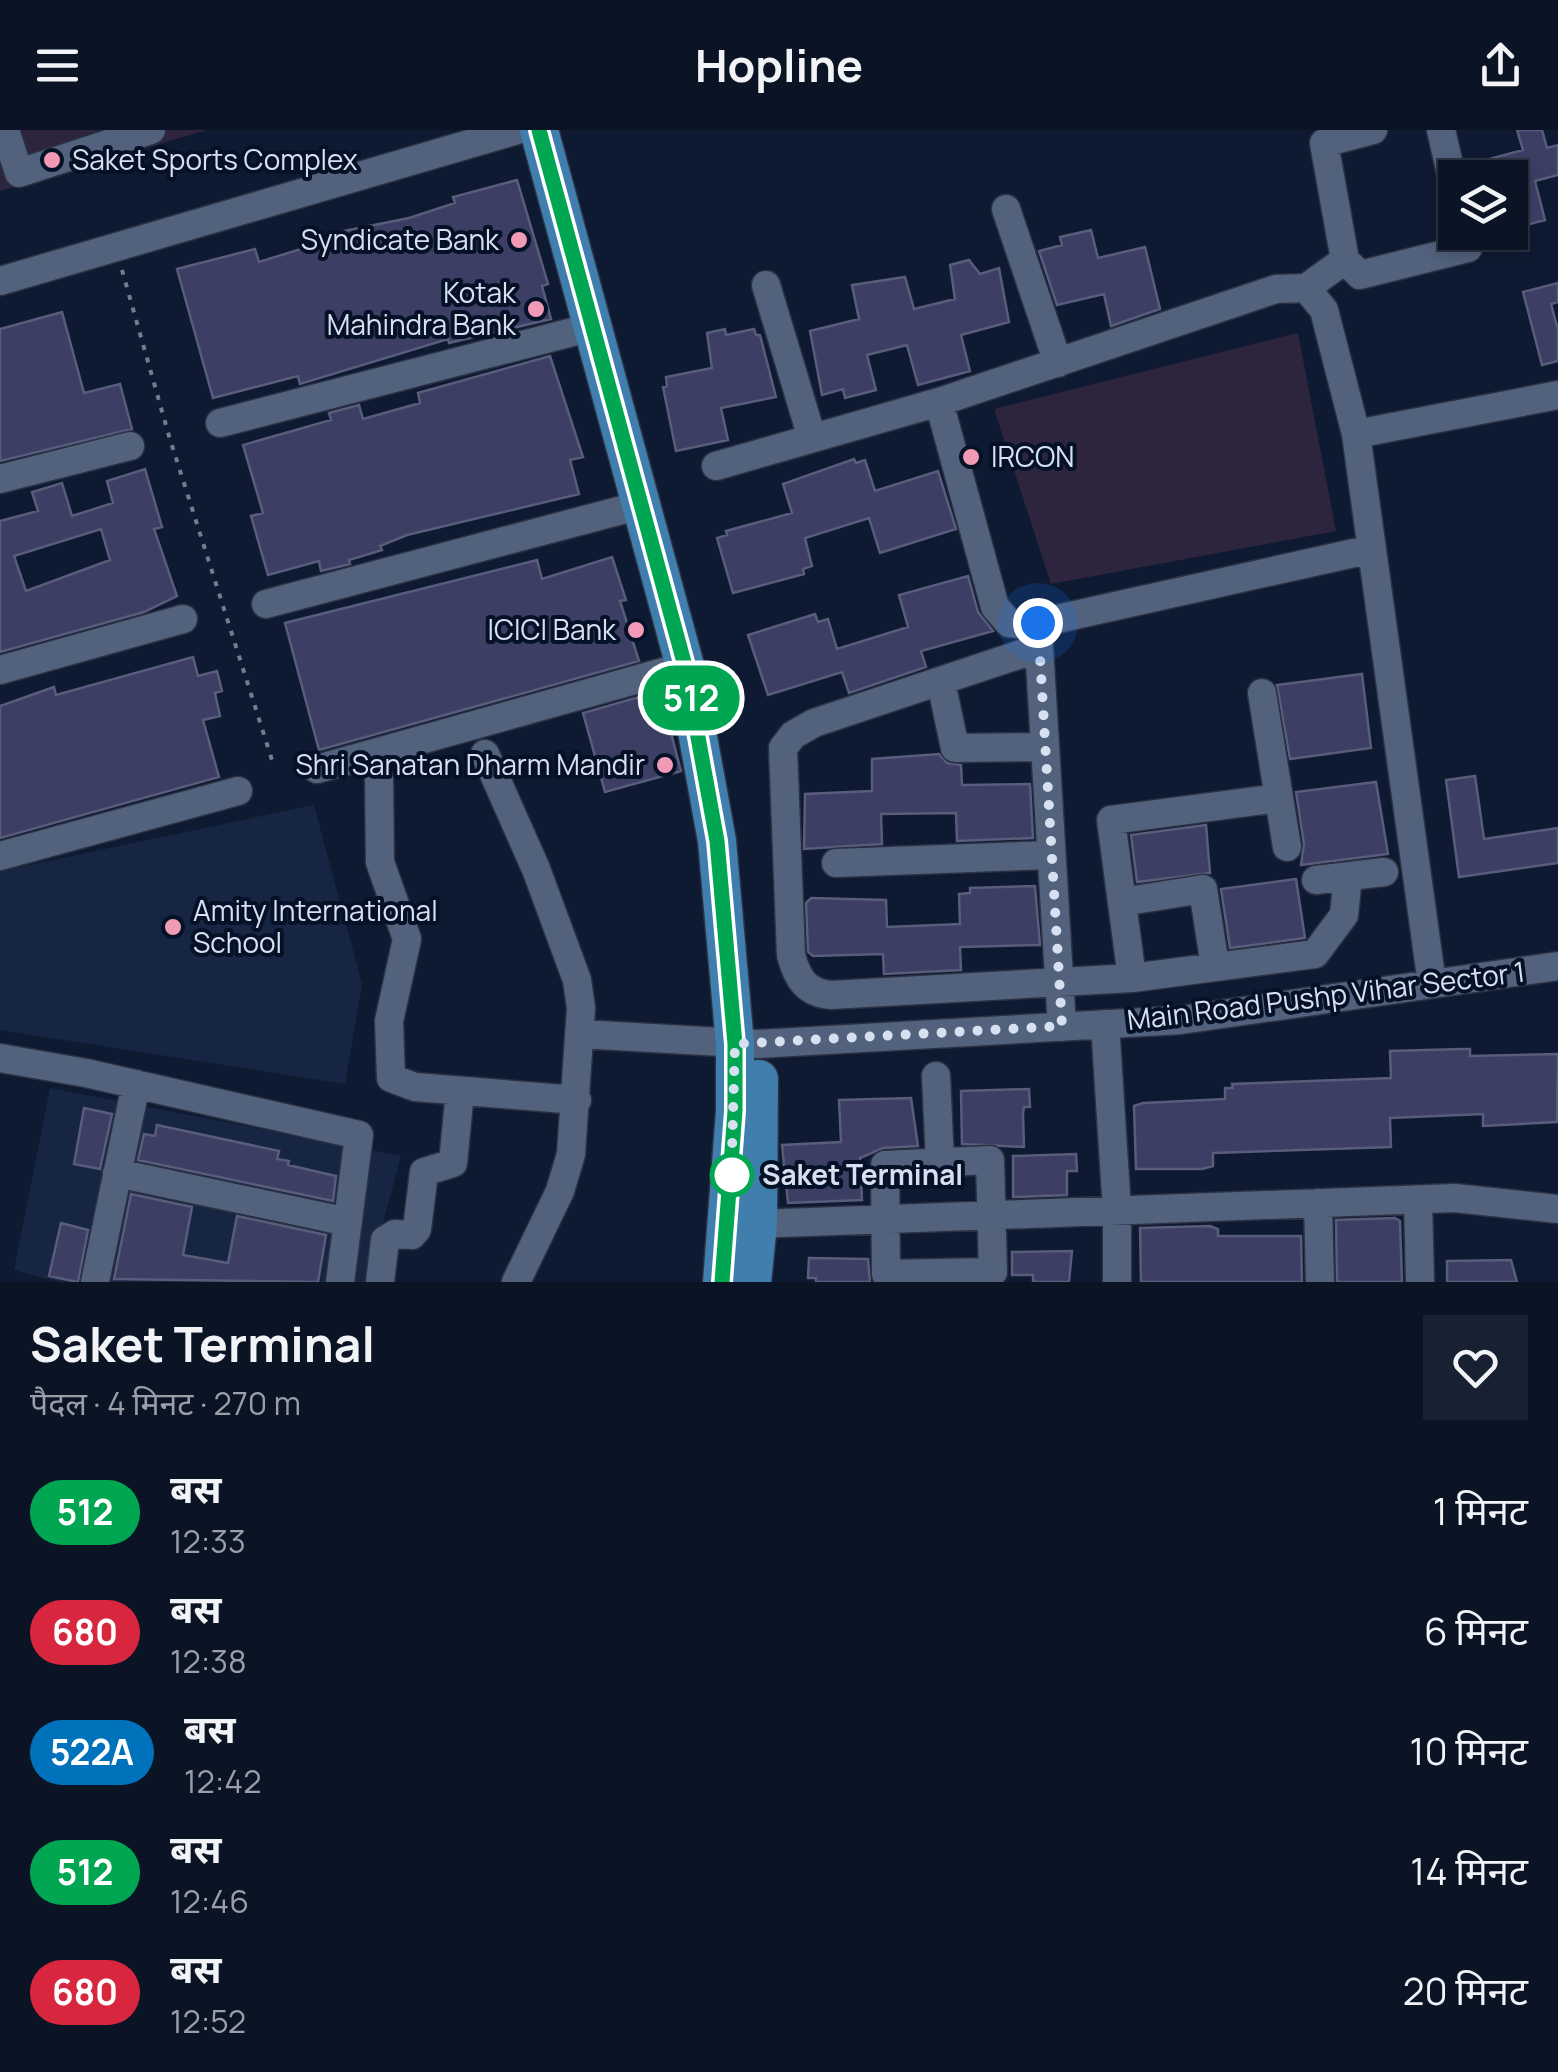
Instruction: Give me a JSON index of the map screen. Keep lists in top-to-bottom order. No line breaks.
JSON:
{"streets":{"street":["Main Road Pushp Vihar Sector 1"]},"places":["Saket Sports Complex","Syndicate Bank","Kotak Mahindra Bank","IRCON","ICICI Bank","Shri Sanatan Dharm Mandir","Amity International School","Saket Terminal"],"lines":["bus line 512"],"page":{"header":"Hopline","on_map":"512","heading":["Saket Terminal","पैदल · 4 मिनट · 270 m"],"list":[{"mark":"512","name":"बस","note":"12:33","value":"1 मिनट"},{"mark":"680","name":"बस","note":"12:38","value":"6 मिनट"},{"mark":"522A","name":"बस","note":"12:42","value":"10 मिनट"},{"mark":"512","name":"बस","note":"12:46","value":"14 मिनट"},{"mark":"680","name":"बस","note":"12:52","value":"20 मिनट"}]}}
